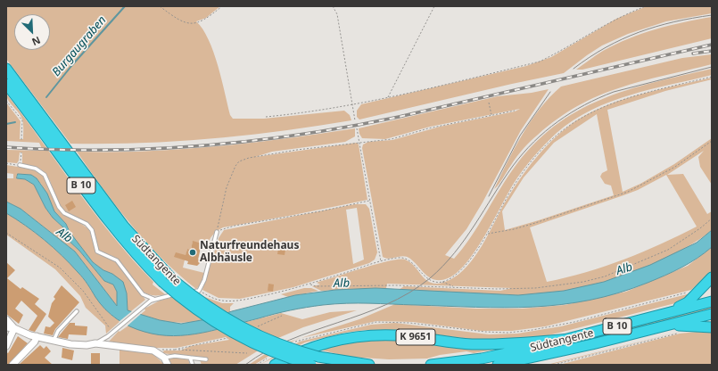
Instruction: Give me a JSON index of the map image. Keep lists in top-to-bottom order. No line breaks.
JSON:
{"streets":{"highway":["B 10","Südtangente","K 9651"]},"crossings":[["Südtangente","K 9651"]],"water":["Burgaugraben","Alb"],"places":["Naturfreundehaus Albhäusle"],"north":"bottom right"}
